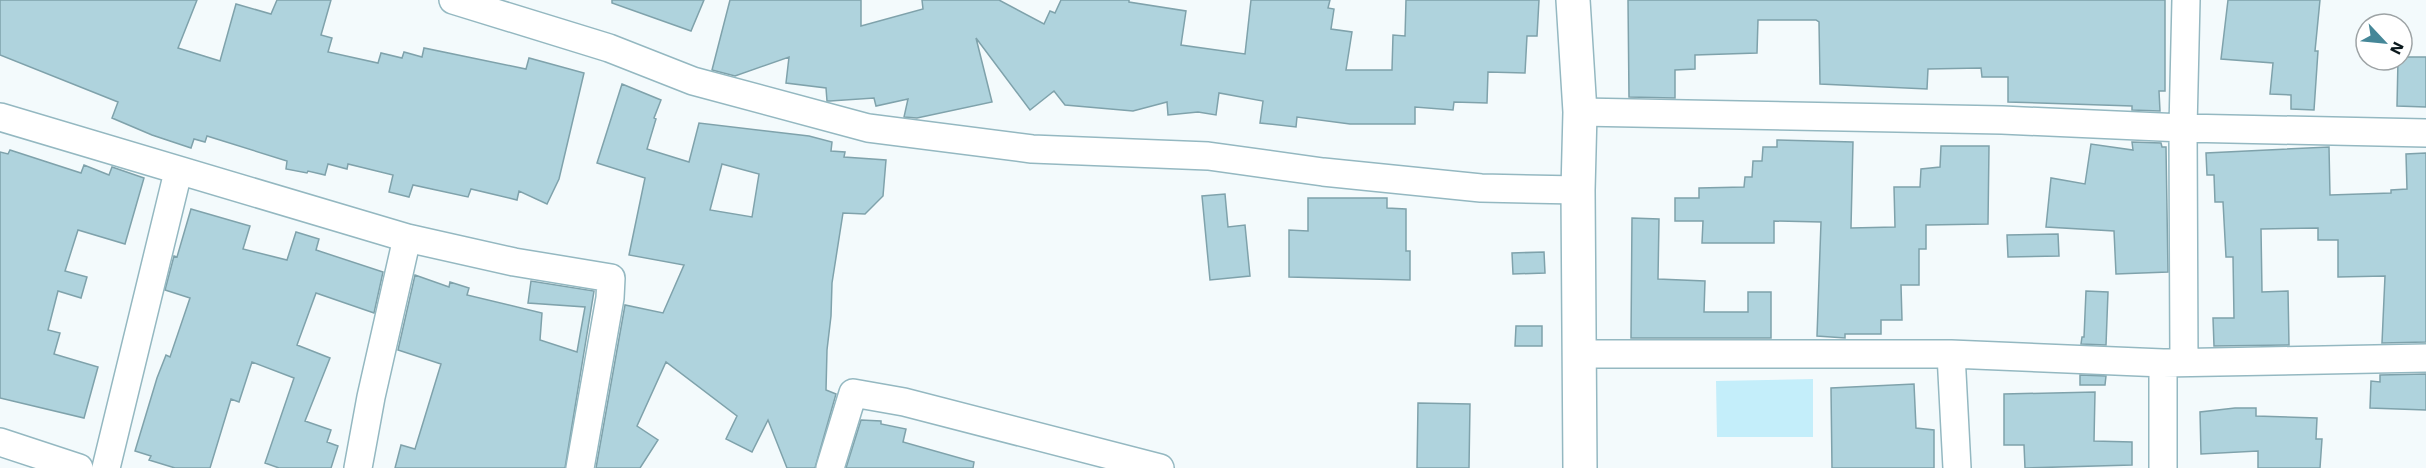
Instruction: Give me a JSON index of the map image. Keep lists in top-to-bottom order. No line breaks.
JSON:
{"north":"bottom right"}
